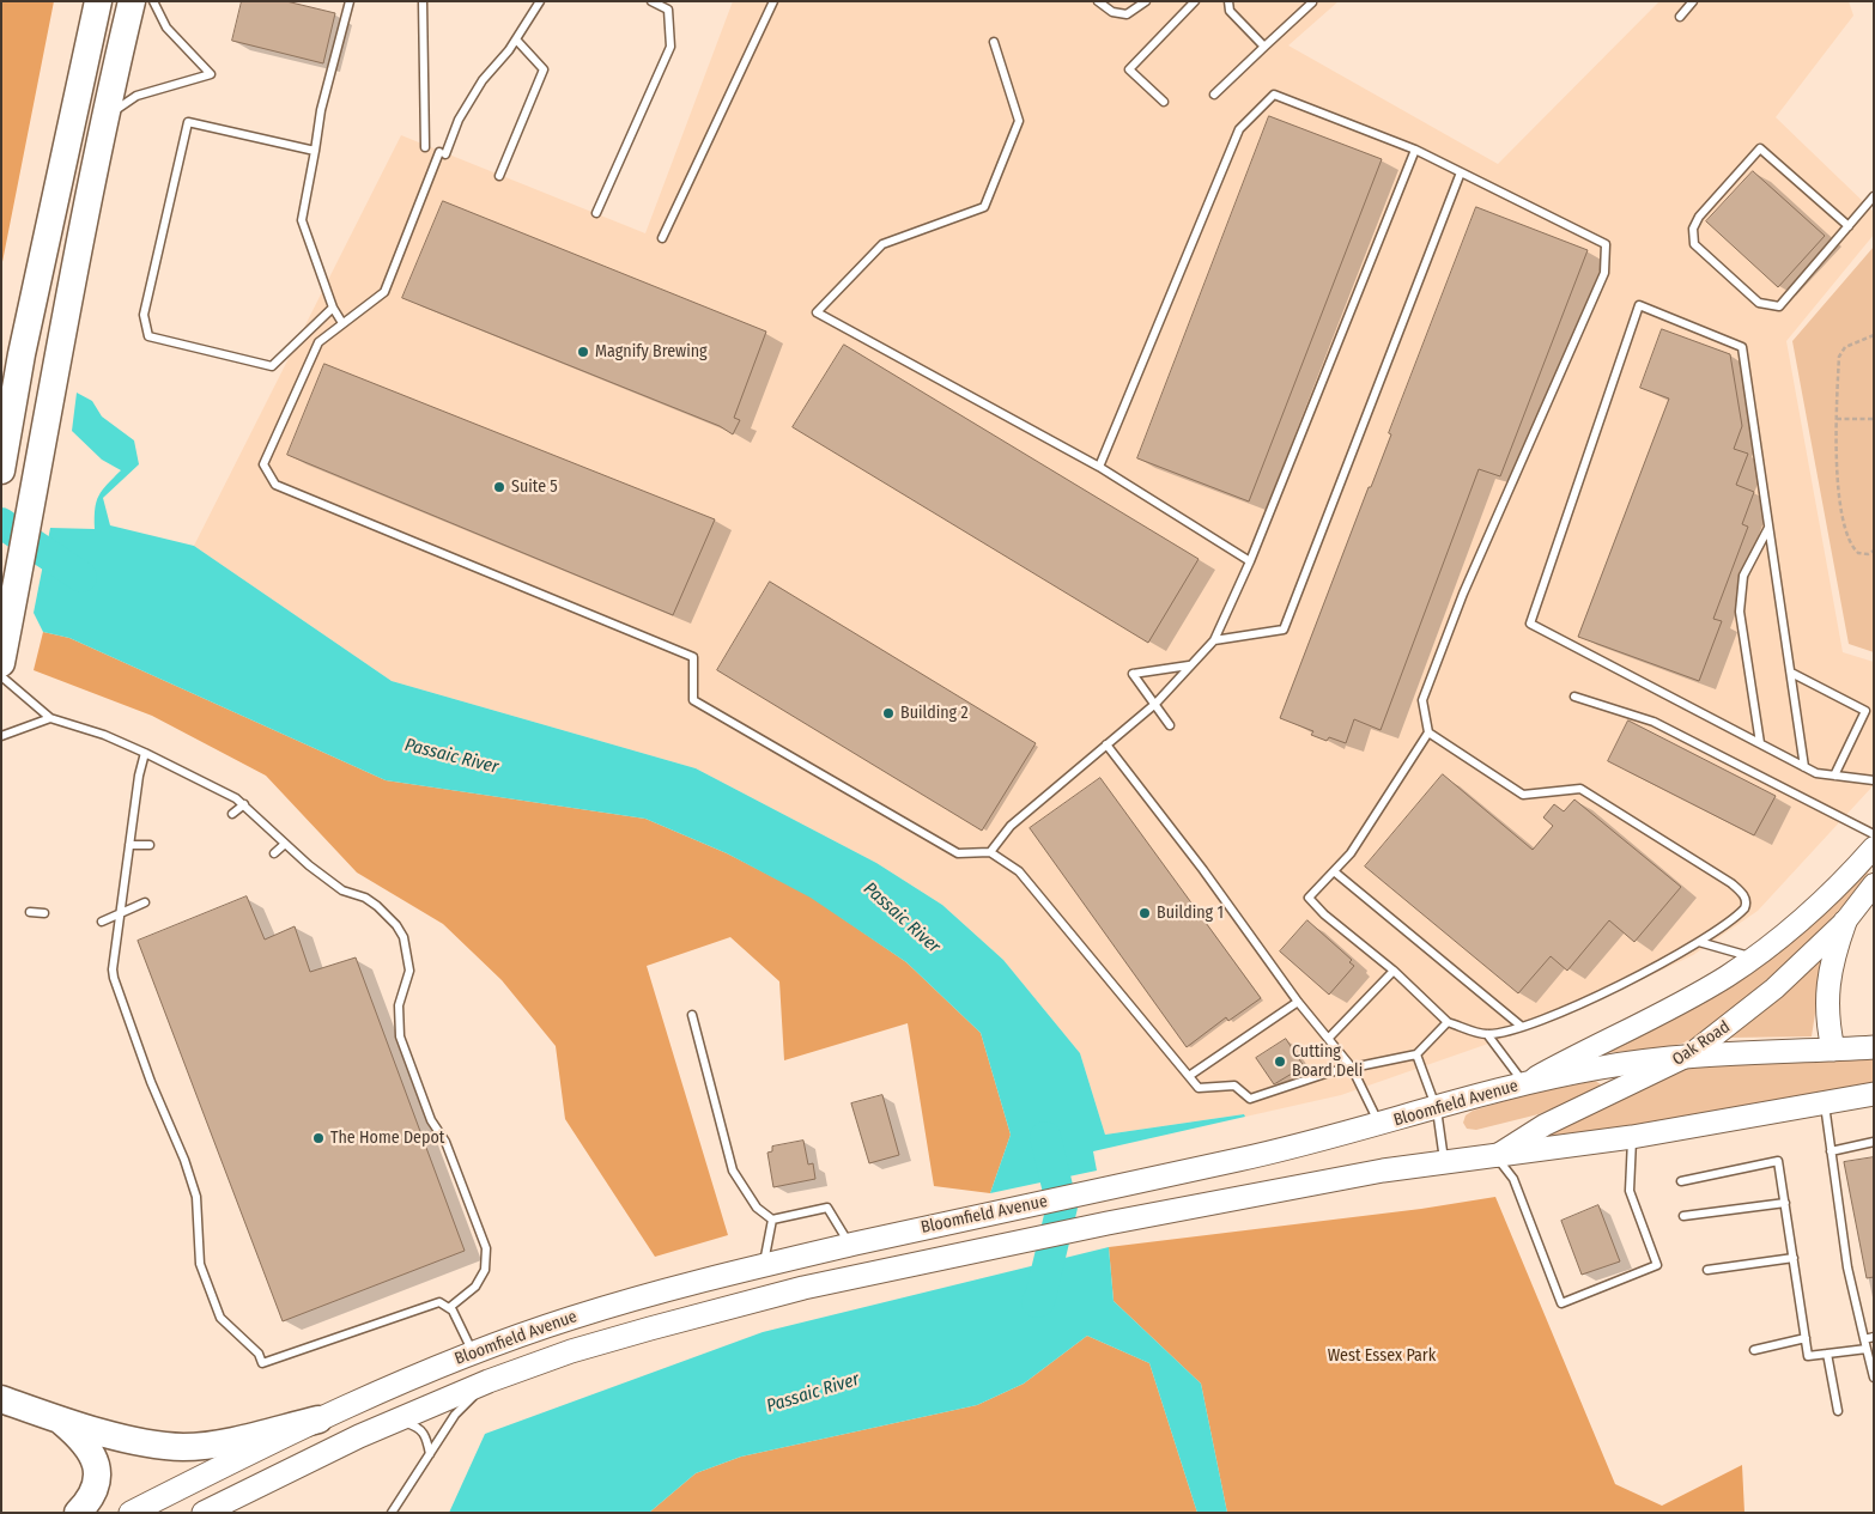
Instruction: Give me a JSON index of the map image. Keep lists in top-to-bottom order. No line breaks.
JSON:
{"streets":{"main road":["Bloomfield Avenue"],"street":["Oak Road"]},"crossings":[["Oak Road","Bloomfield Avenue"]],"water":["Passaic River"],"parks":["West Essex Park"],"places":["Magnify Brewing","Suite 5","Building 2","Building 1","Cutting Board Deli","The Home Depot"]}
